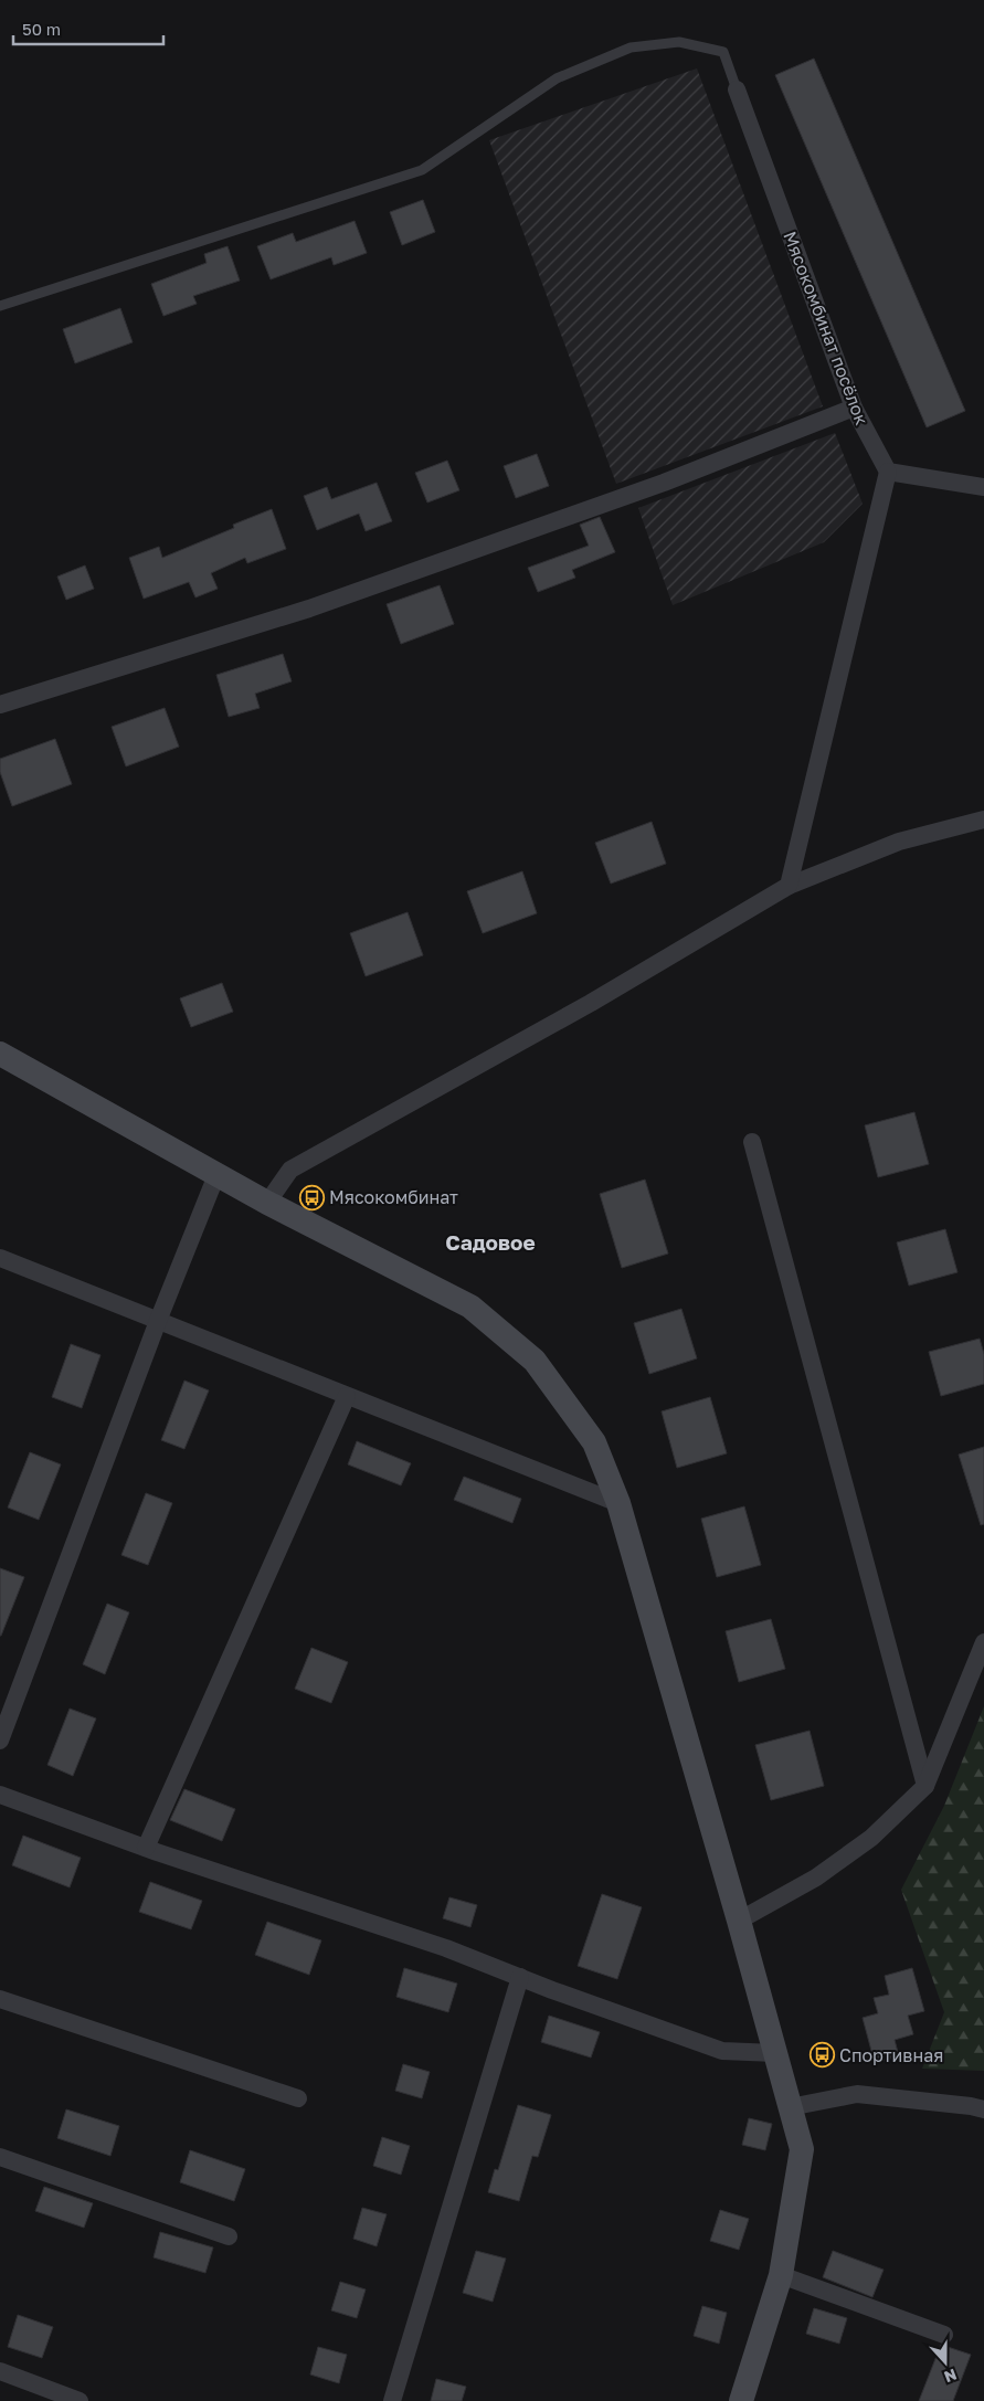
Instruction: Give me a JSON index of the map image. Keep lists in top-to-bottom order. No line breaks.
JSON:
{"streets":{"street":["Мясокомбинат посёлок"]},"districts":["Садовое"],"places":{"bus stop":["Мясокомбинат","Спортивная"]},"scale_bar":"50 m","north":"bottom"}
